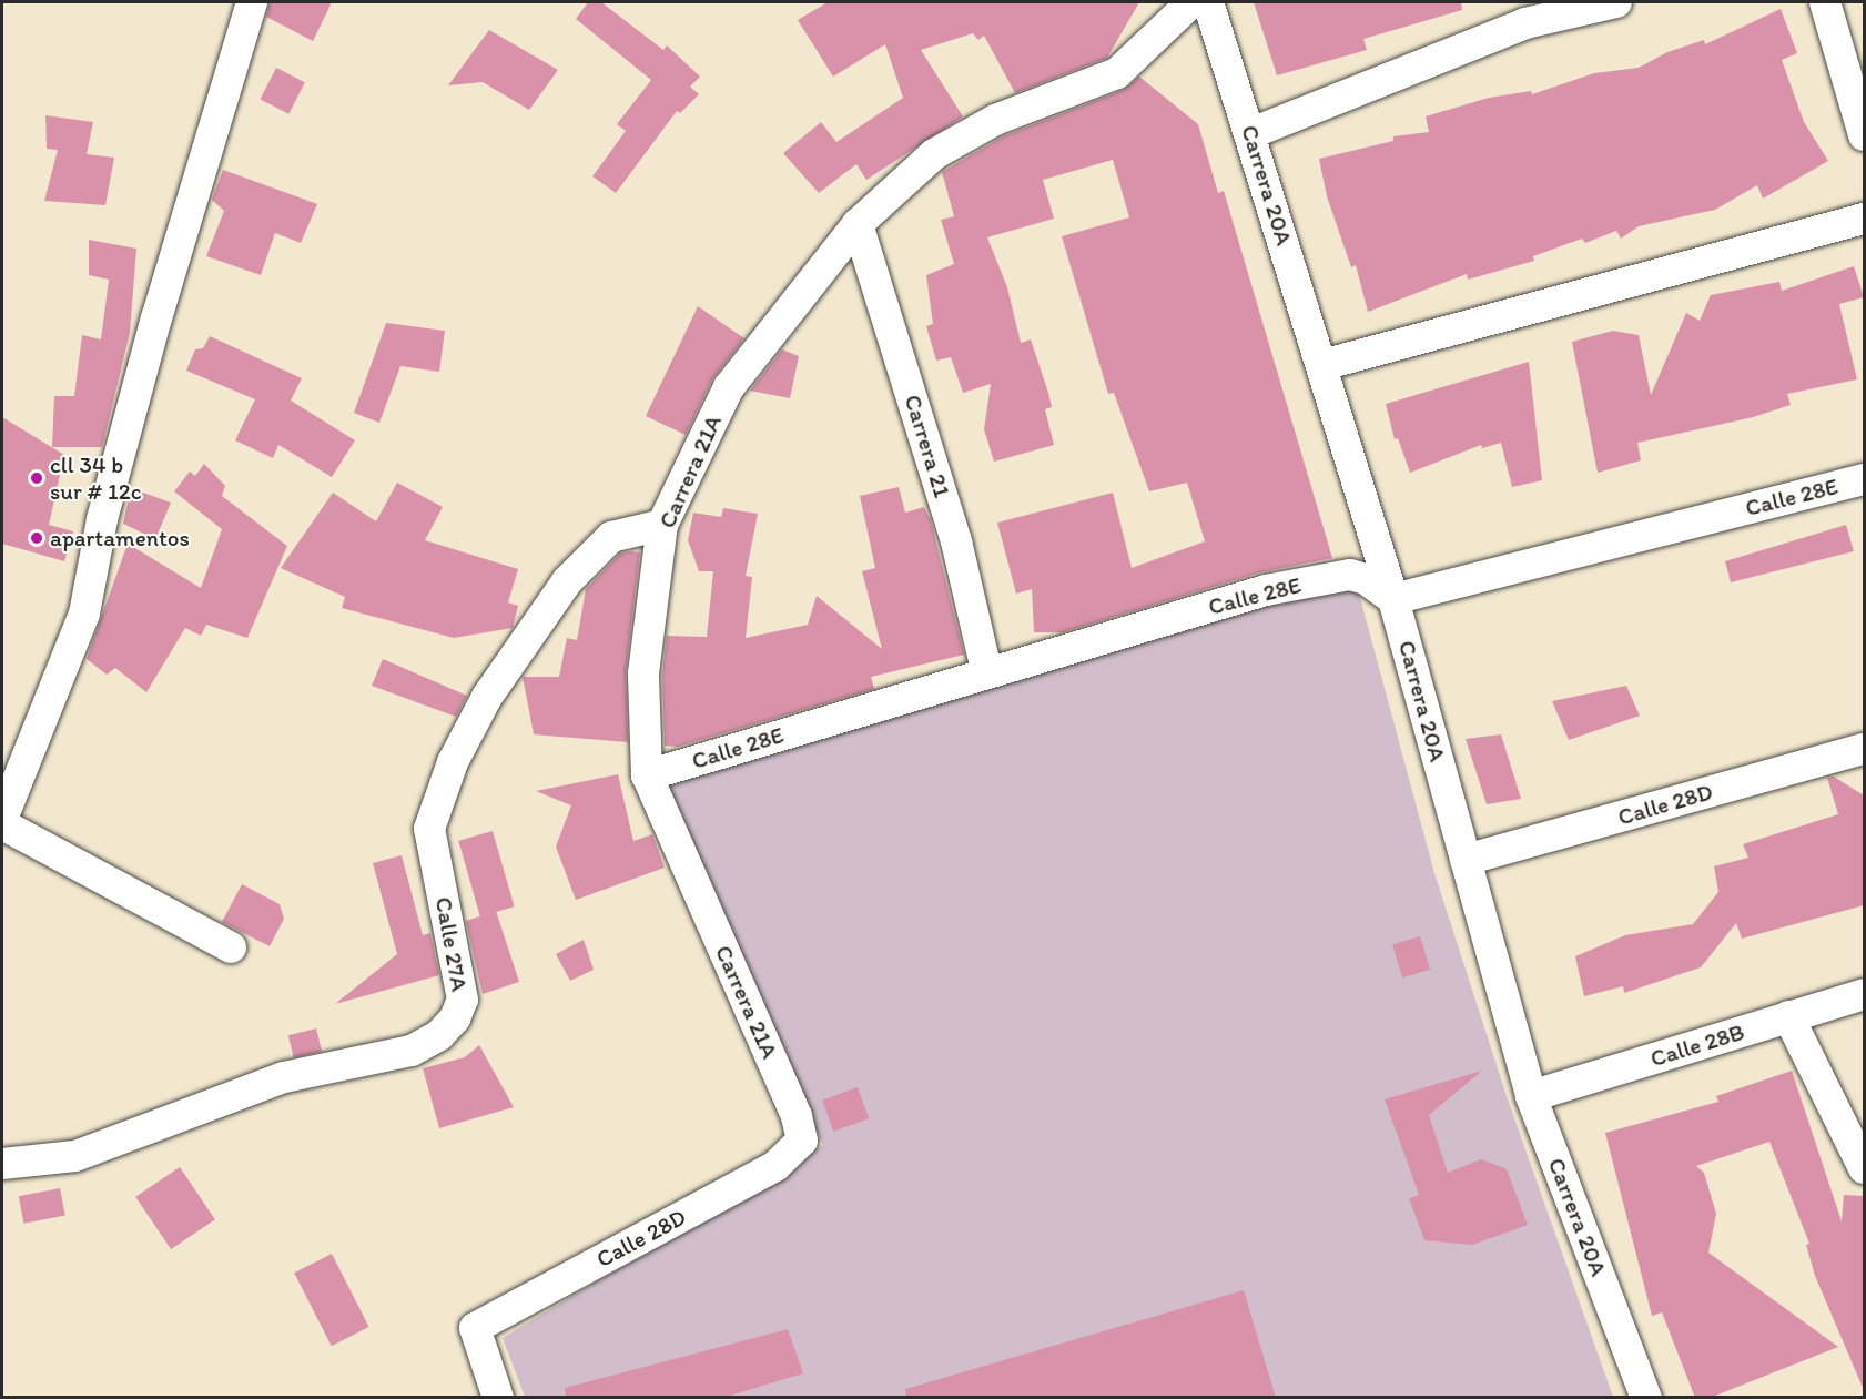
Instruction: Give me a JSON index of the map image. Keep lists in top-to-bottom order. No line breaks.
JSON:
{"streets":{"street":["Carrera 20A","Carrera 21","Carrera 21A","Calle 28E","Calle 28D","Calle 27A","Calle 28B"]},"crossings":[["Carrera 20A","Calle 28E"],["Carrera 20A","Calle 28D"],["Carrera 20A","Calle 28B"],["Carrera 21","Carrera 21A"],["Carrera 21","Calle 28E"],["Carrera 21A","Calle 28E"],["Carrera 21A","Calle 28D"],["Carrera 21A","Calle 27A"]],"places":["cll 34 b sur # 12c","apartamentos"]}
